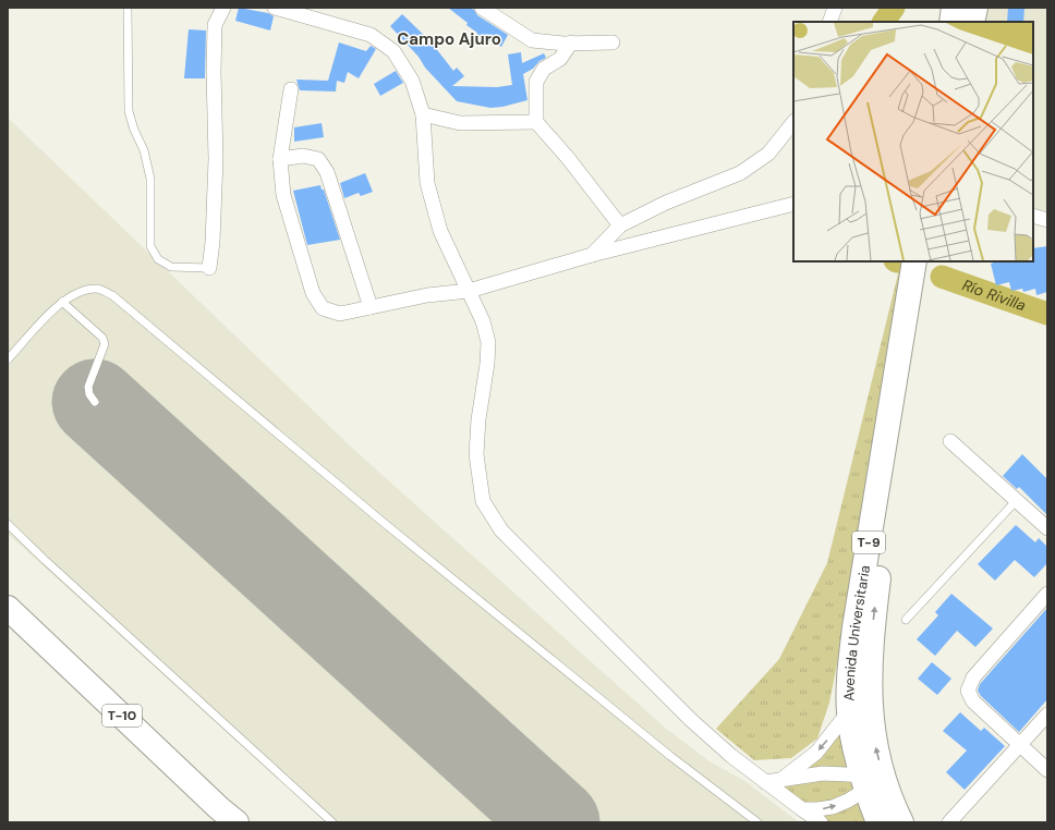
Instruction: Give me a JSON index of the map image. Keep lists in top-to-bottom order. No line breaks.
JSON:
{"streets":{"highway":["T-9","Avenida Universitaria","T-10"]},"districts":["Campo Ajuro"],"water":["Río Rivilla"]}
